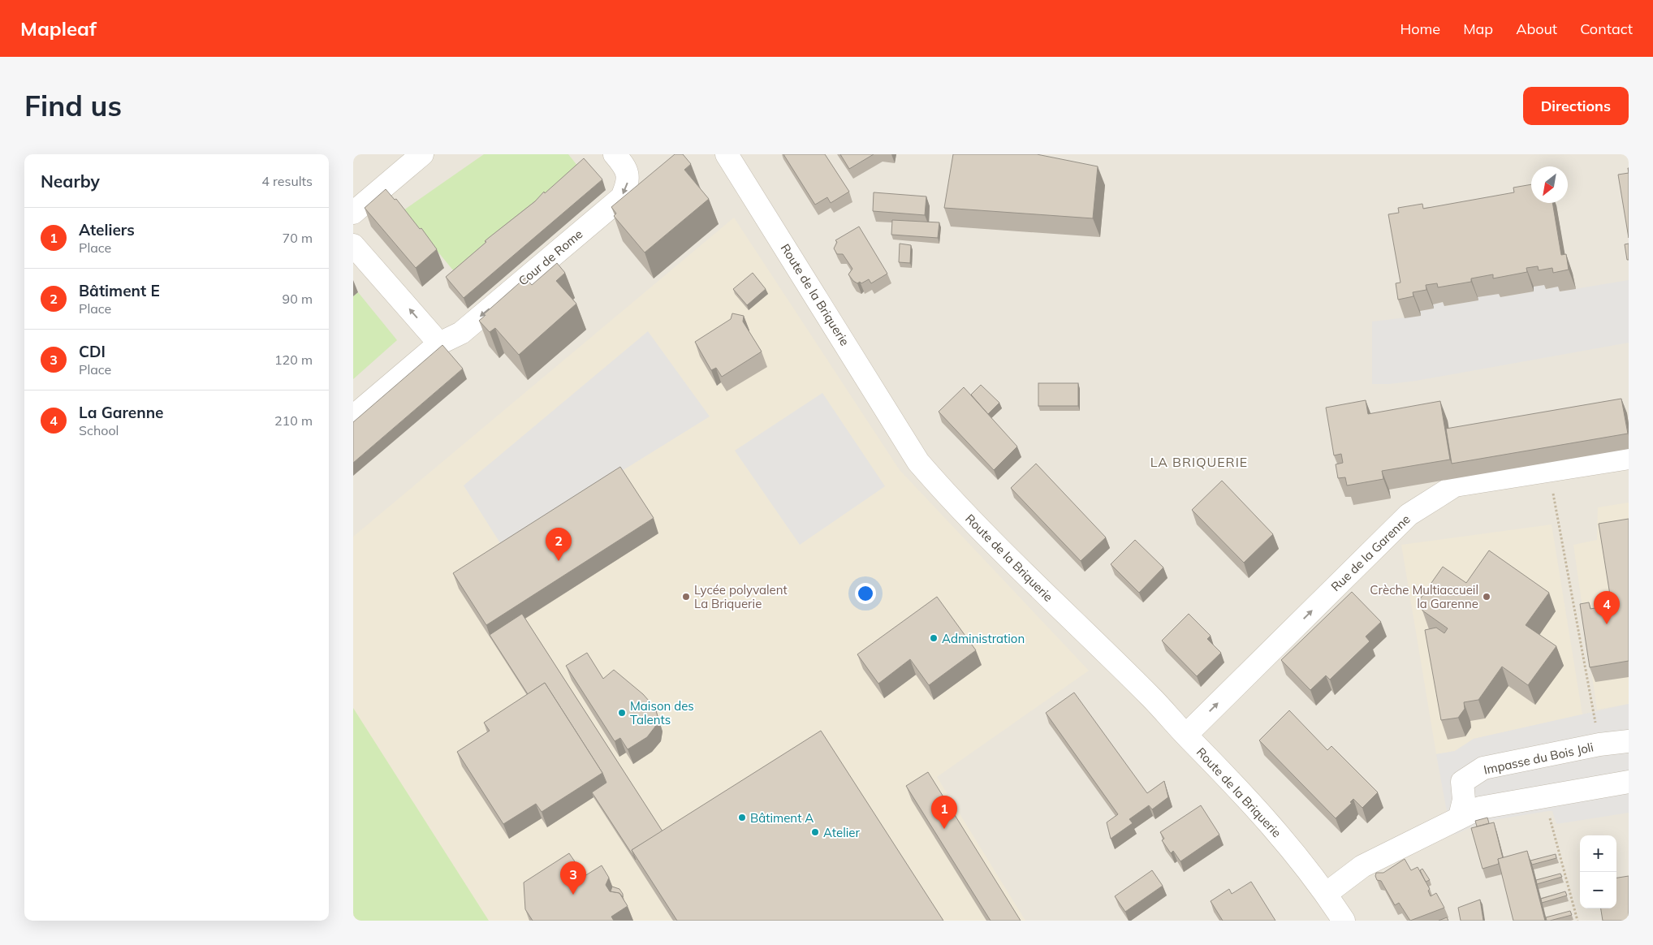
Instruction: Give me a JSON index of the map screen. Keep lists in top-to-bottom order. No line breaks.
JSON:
{"streets":{"street":["Cour de Rome","Route de la Briquerie","Rue de la Garenne","Impasse du Bois Joli"]},"crossings":[["Route de la Briquerie","Rue de la Garenne"]],"one_way":["Cour de Rome","Rue de la Garenne"],"districts":["LA BRIQUERIE"],"places":["Lycée polyvalent La Briquerie","Crèche Multiaccueil la Garenne","Administration","Maison des Talents","Bâtiment A","Atelier"],"north":"bottom left","page":{"header":"Mapleaf","nav":["Home","Map","About","Contact"],"buttons":"Directions","title":"Find us","heading":["Nearby","4 results"],"list":[{"mark":"1","name":"Ateliers","note":"Place","value":"70 m"},{"mark":"2","name":"Bâtiment E","note":"Place","value":"90 m"},{"mark":"3","name":"CDI","note":"Place","value":"120 m"},{"mark":"4","name":"La Garenne","note":"School","value":"210 m"}],"pins":["2","4","1","3"],"map_buttons":["+","−"]}}
